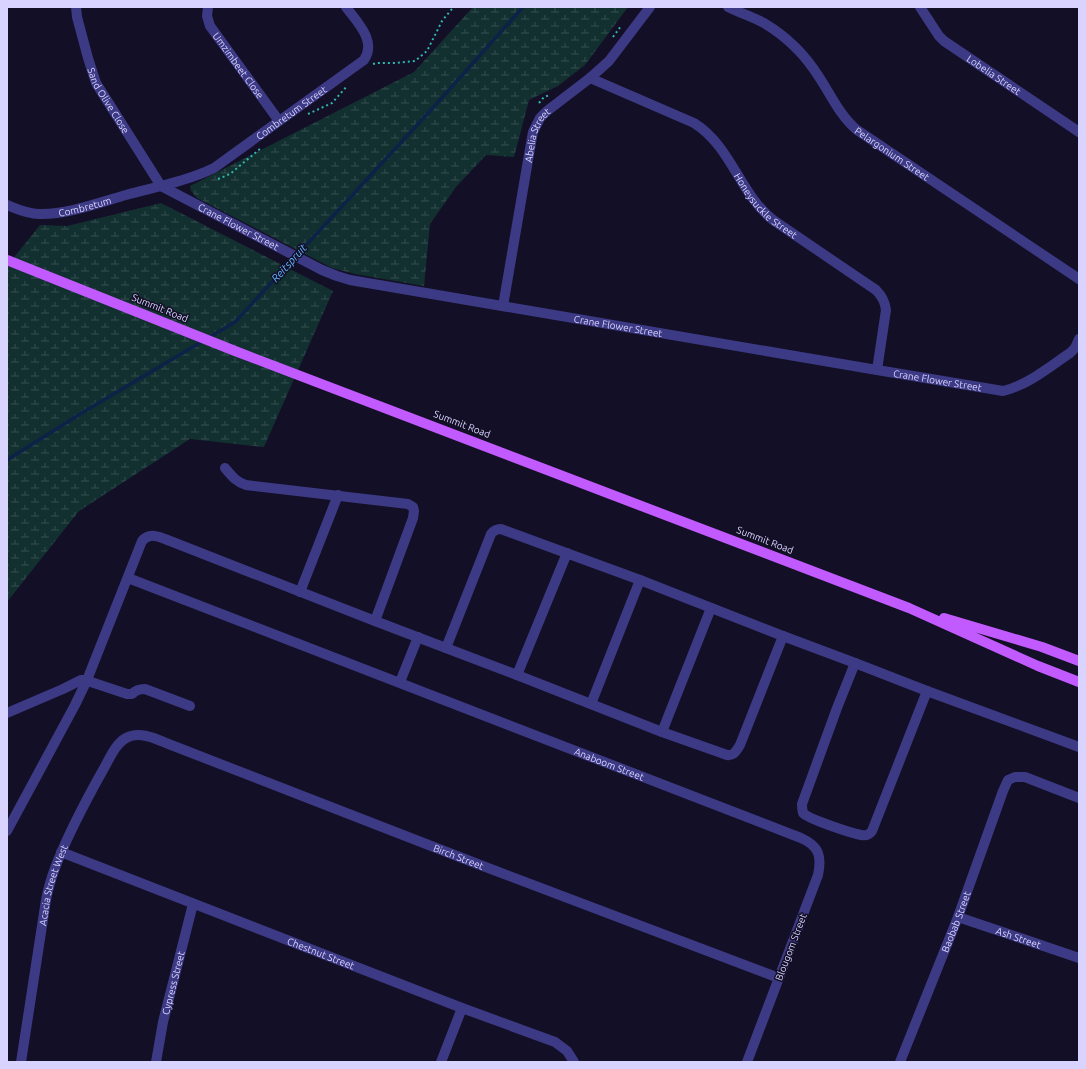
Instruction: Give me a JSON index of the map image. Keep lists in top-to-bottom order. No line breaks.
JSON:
{"streets":{"main road":["Summit Road"],"street":["Umzimbeet Close","Lobelia Street","Sand Olive Close","Combretum Street","Abelia Street","Pelargonium Street","Honeysuckle Street","Combretum","Crane Flower Street","Anaboom Street","Birch Street","Acacia Street West","Baobab Street","Ash Street","Blougom Street","Chestnut Street","Cypress Street"]},"crossings":[["Umzimbeet Close","Combretum Street"],["Sand Olive Close","Combretum Street"],["Sand Olive Close","Combretum"],["Sand Olive Close","Crane Flower Street"],["Combretum Street","Combretum"],["Combretum Street","Crane Flower Street"],["Abelia Street","Honeysuckle Street"],["Abelia Street","Crane Flower Street"],["Honeysuckle Street","Crane Flower Street"],["Combretum","Crane Flower Street"],["Anaboom Street","Blougom Street"],["Birch Street","Acacia Street West"],["Birch Street","Blougom Street"],["Acacia Street West","Chestnut Street"],["Baobab Street","Ash Street"],["Chestnut Street","Cypress Street"]],"water":["Reitspruit"]}
